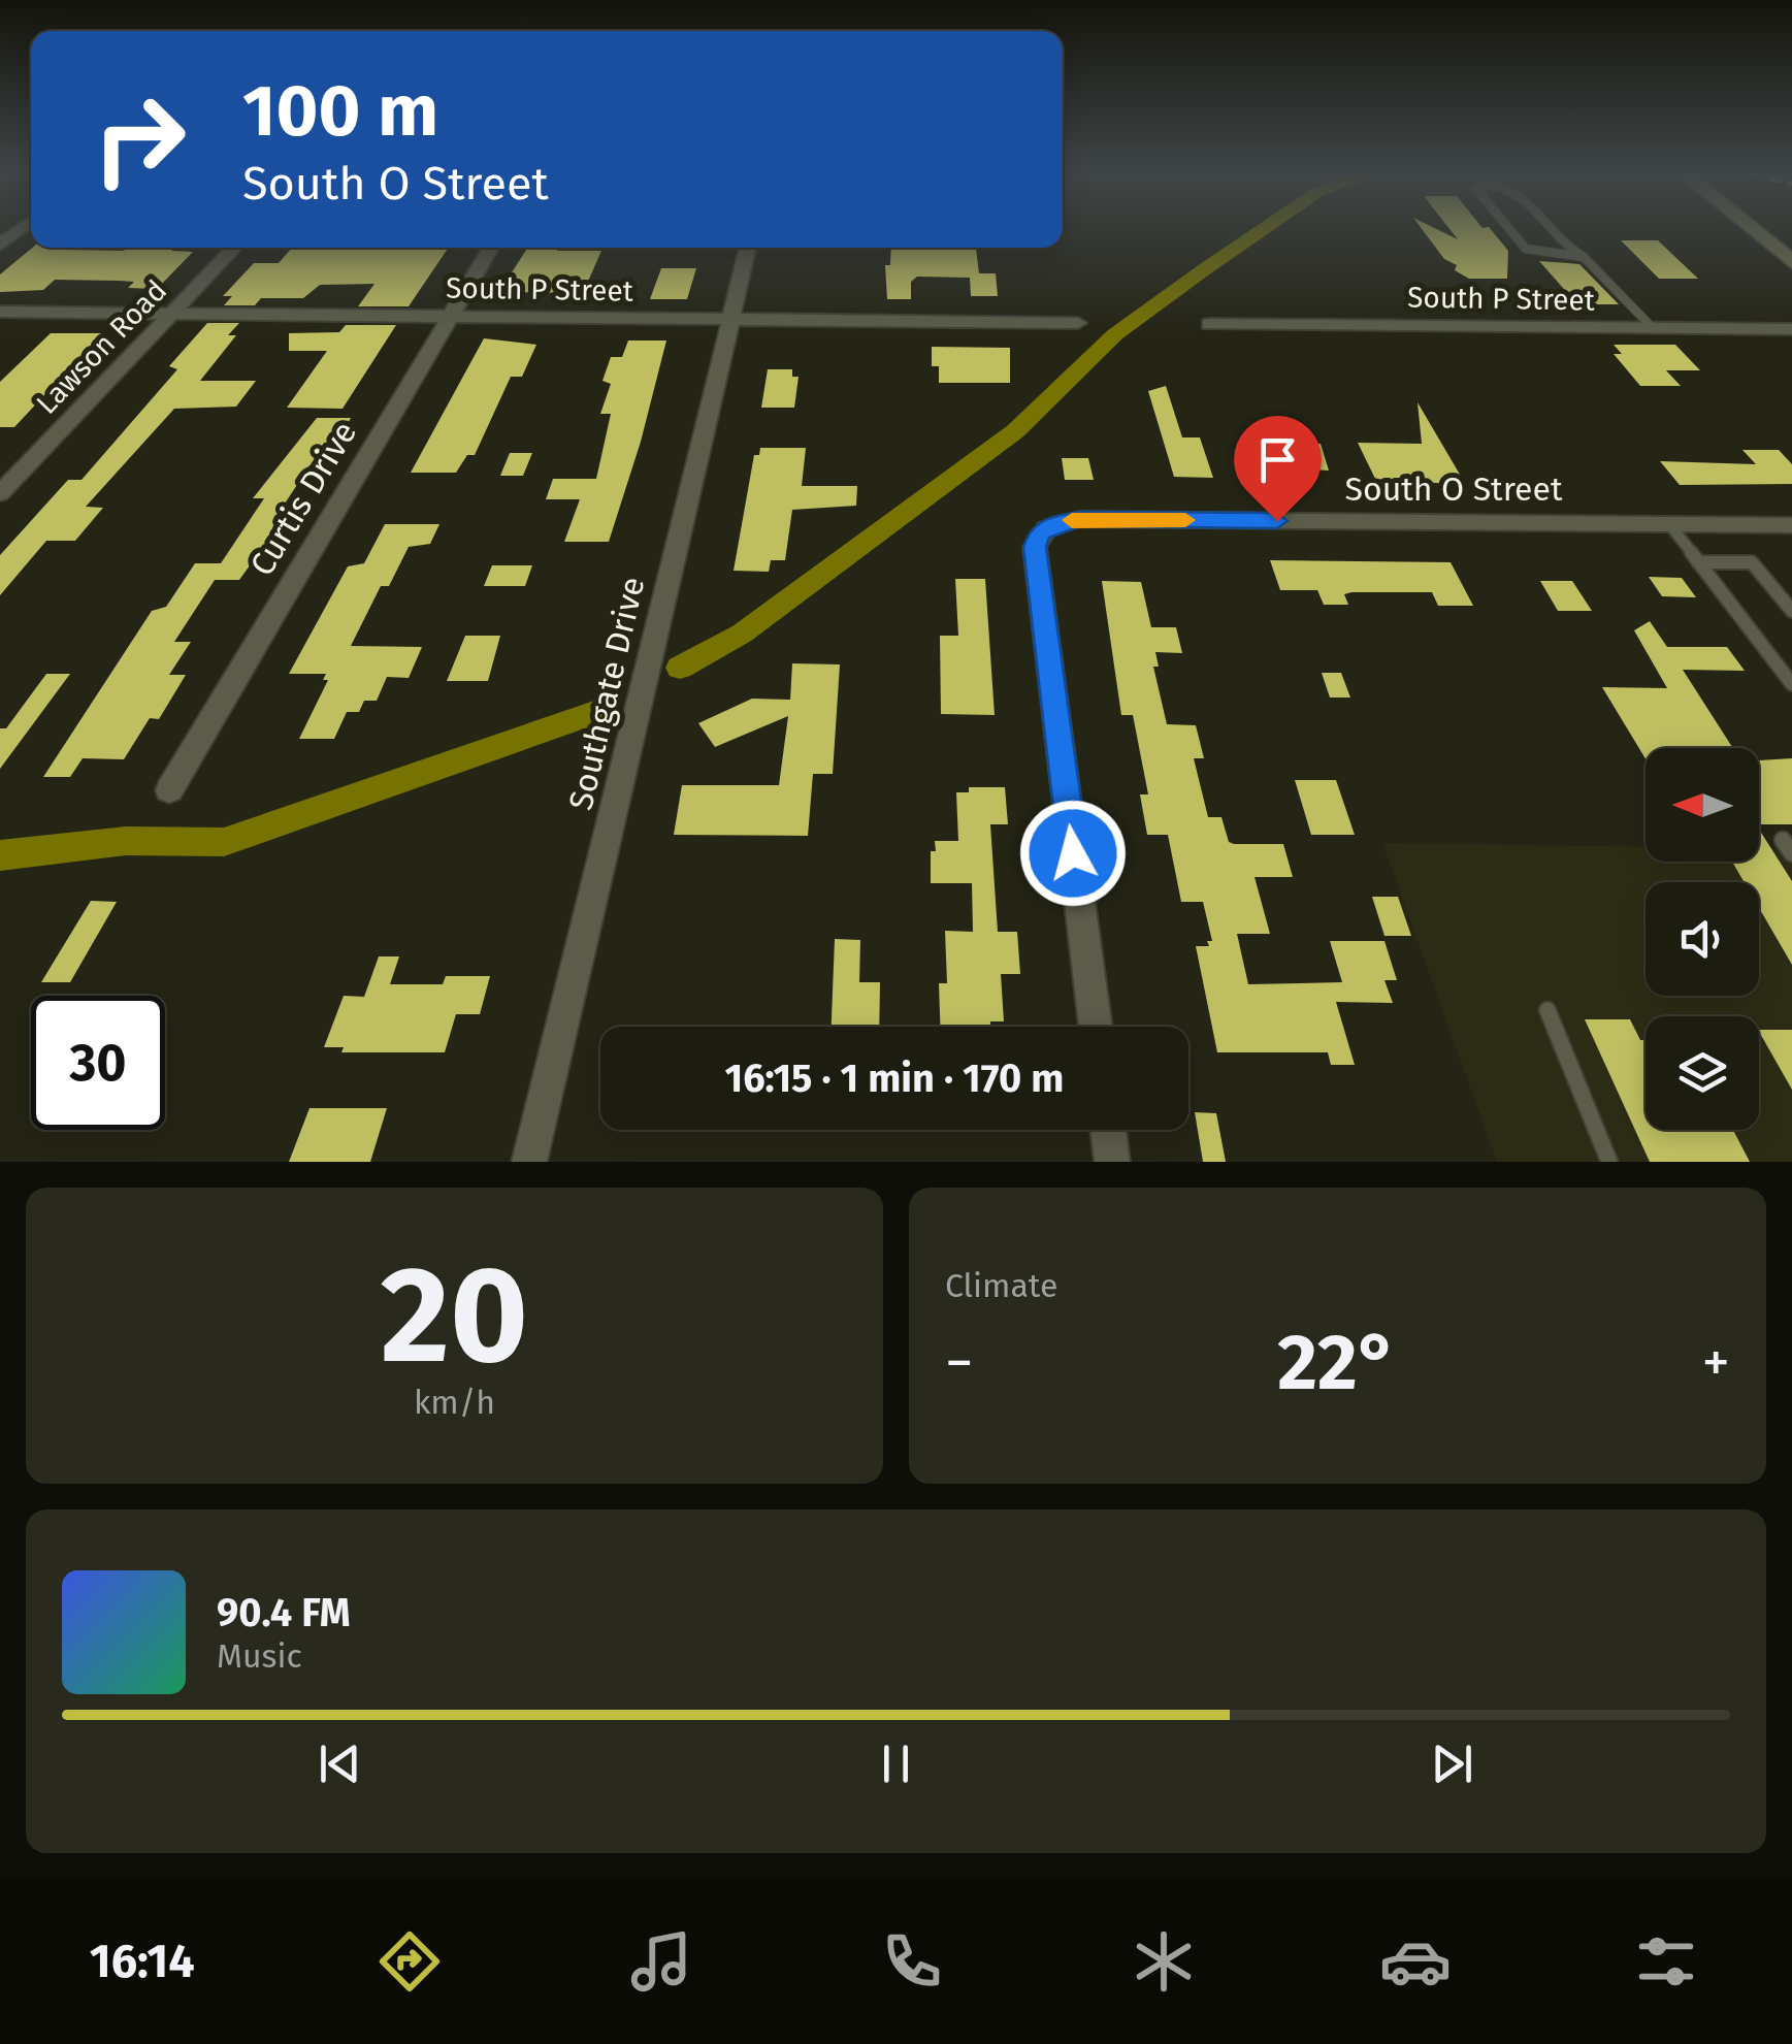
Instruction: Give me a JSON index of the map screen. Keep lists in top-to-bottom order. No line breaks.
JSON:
{"streets":{"street":["South P Street","Lawson Road","South O Street","Curtis Drive","Southgate Drive"]},"crossings":[["South P Street","Lawson Road"],["South P Street","Curtis Drive"],["South P Street","Southgate Drive"]],"north":"left","page":{"turn":["100 m","South O Street"],"limit":"30","trip":"16:15 · 1 min · 170 m","tile":[["20","km/h"],"Climate"],"heat":["−","22°","+"],"song":["90.4 FM","Music"],"tabs":"16:14"}}
